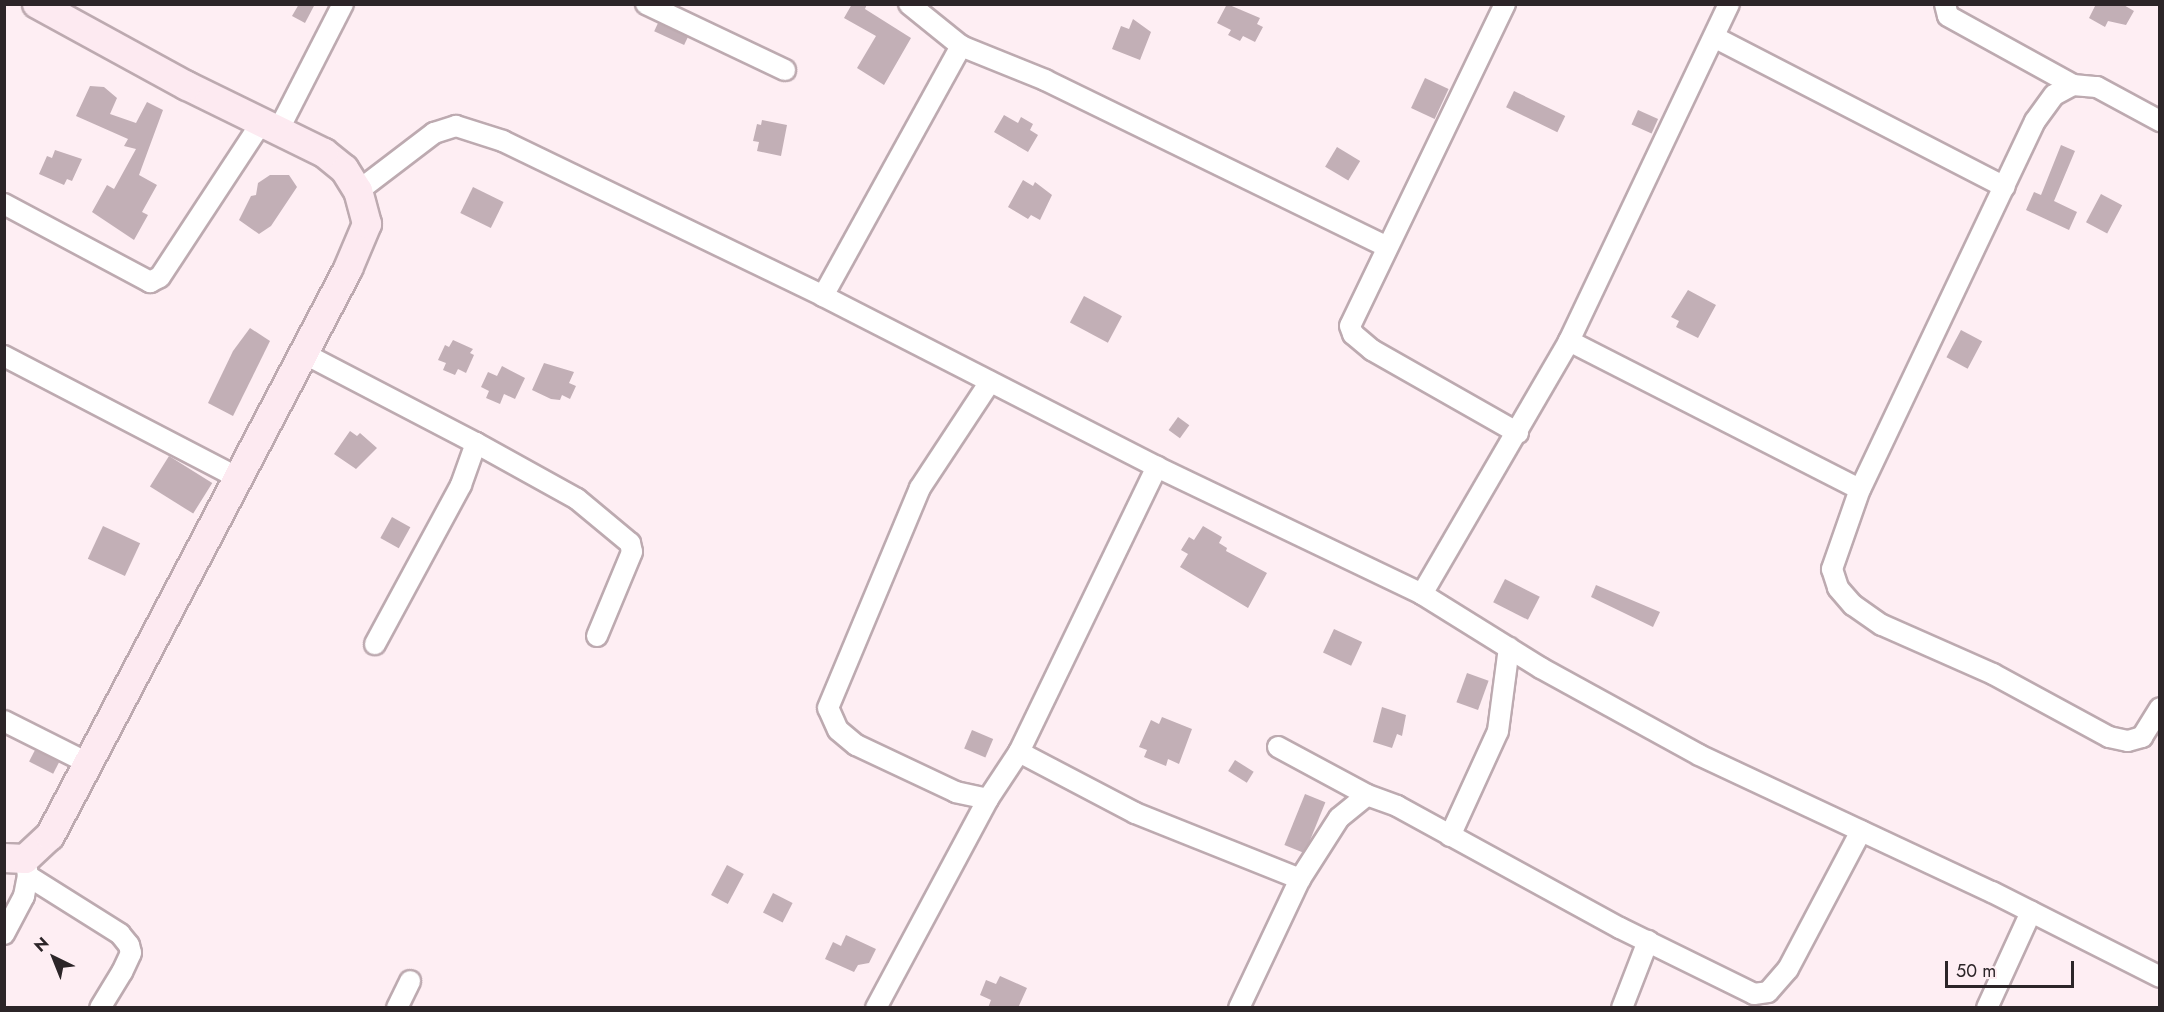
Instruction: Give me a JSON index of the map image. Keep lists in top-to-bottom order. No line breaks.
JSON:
{"scale_bar":"50 m","north":"top left"}
